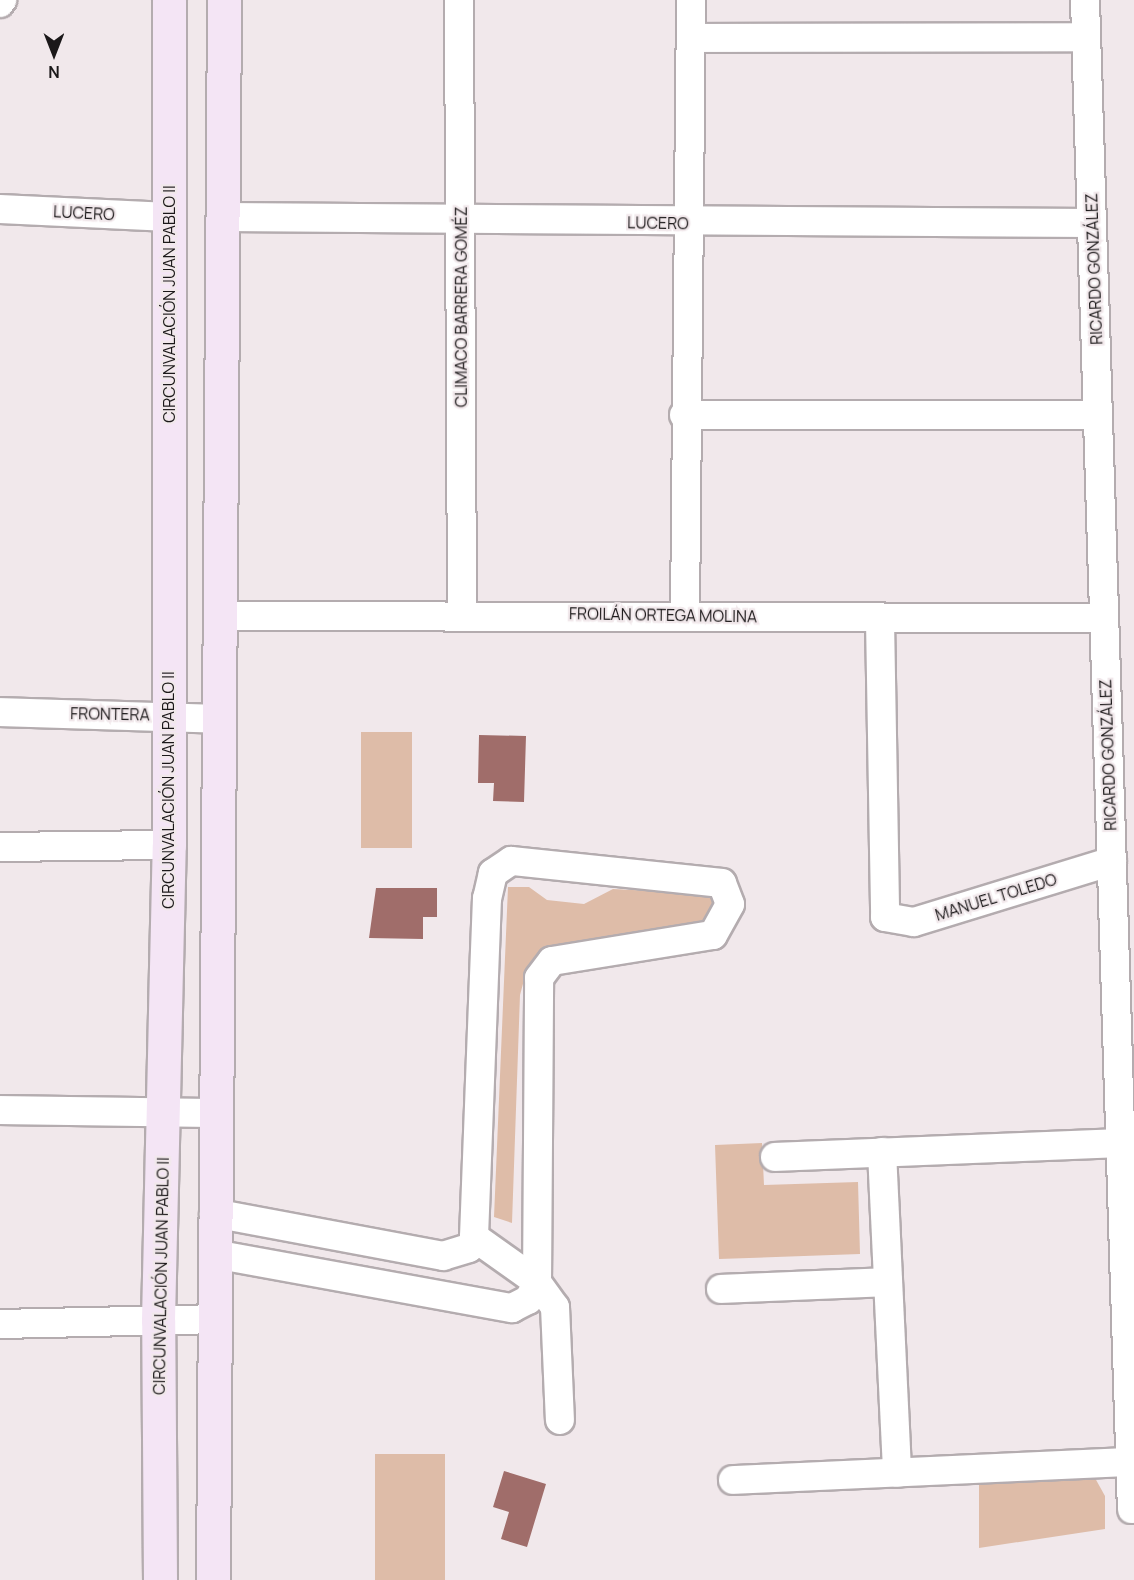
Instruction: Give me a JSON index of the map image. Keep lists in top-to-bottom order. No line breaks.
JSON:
{"streets":{"street":["LUCERO","RICARDO GONZÁLEZ","CIRCUNVALACIÓN JUAN PABLO II","CLIMACO BARRERA GOMÉZ","FROILÁN ORTEGA MOLINA","FRONTERA","MANUEL TOLEDO"]},"crossings":[["LUCERO","RICARDO GONZÁLEZ"],["LUCERO","CIRCUNVALACIÓN JUAN PABLO II"],["LUCERO","CLIMACO BARRERA GOMÉZ"],["RICARDO GONZÁLEZ","FROILÁN ORTEGA MOLINA"],["RICARDO GONZÁLEZ","MANUEL TOLEDO"],["CIRCUNVALACIÓN JUAN PABLO II","FRONTERA"],["CLIMACO BARRERA GOMÉZ","FROILÁN ORTEGA MOLINA"],["FROILÁN ORTEGA MOLINA","MANUEL TOLEDO"]],"north":"bottom"}
